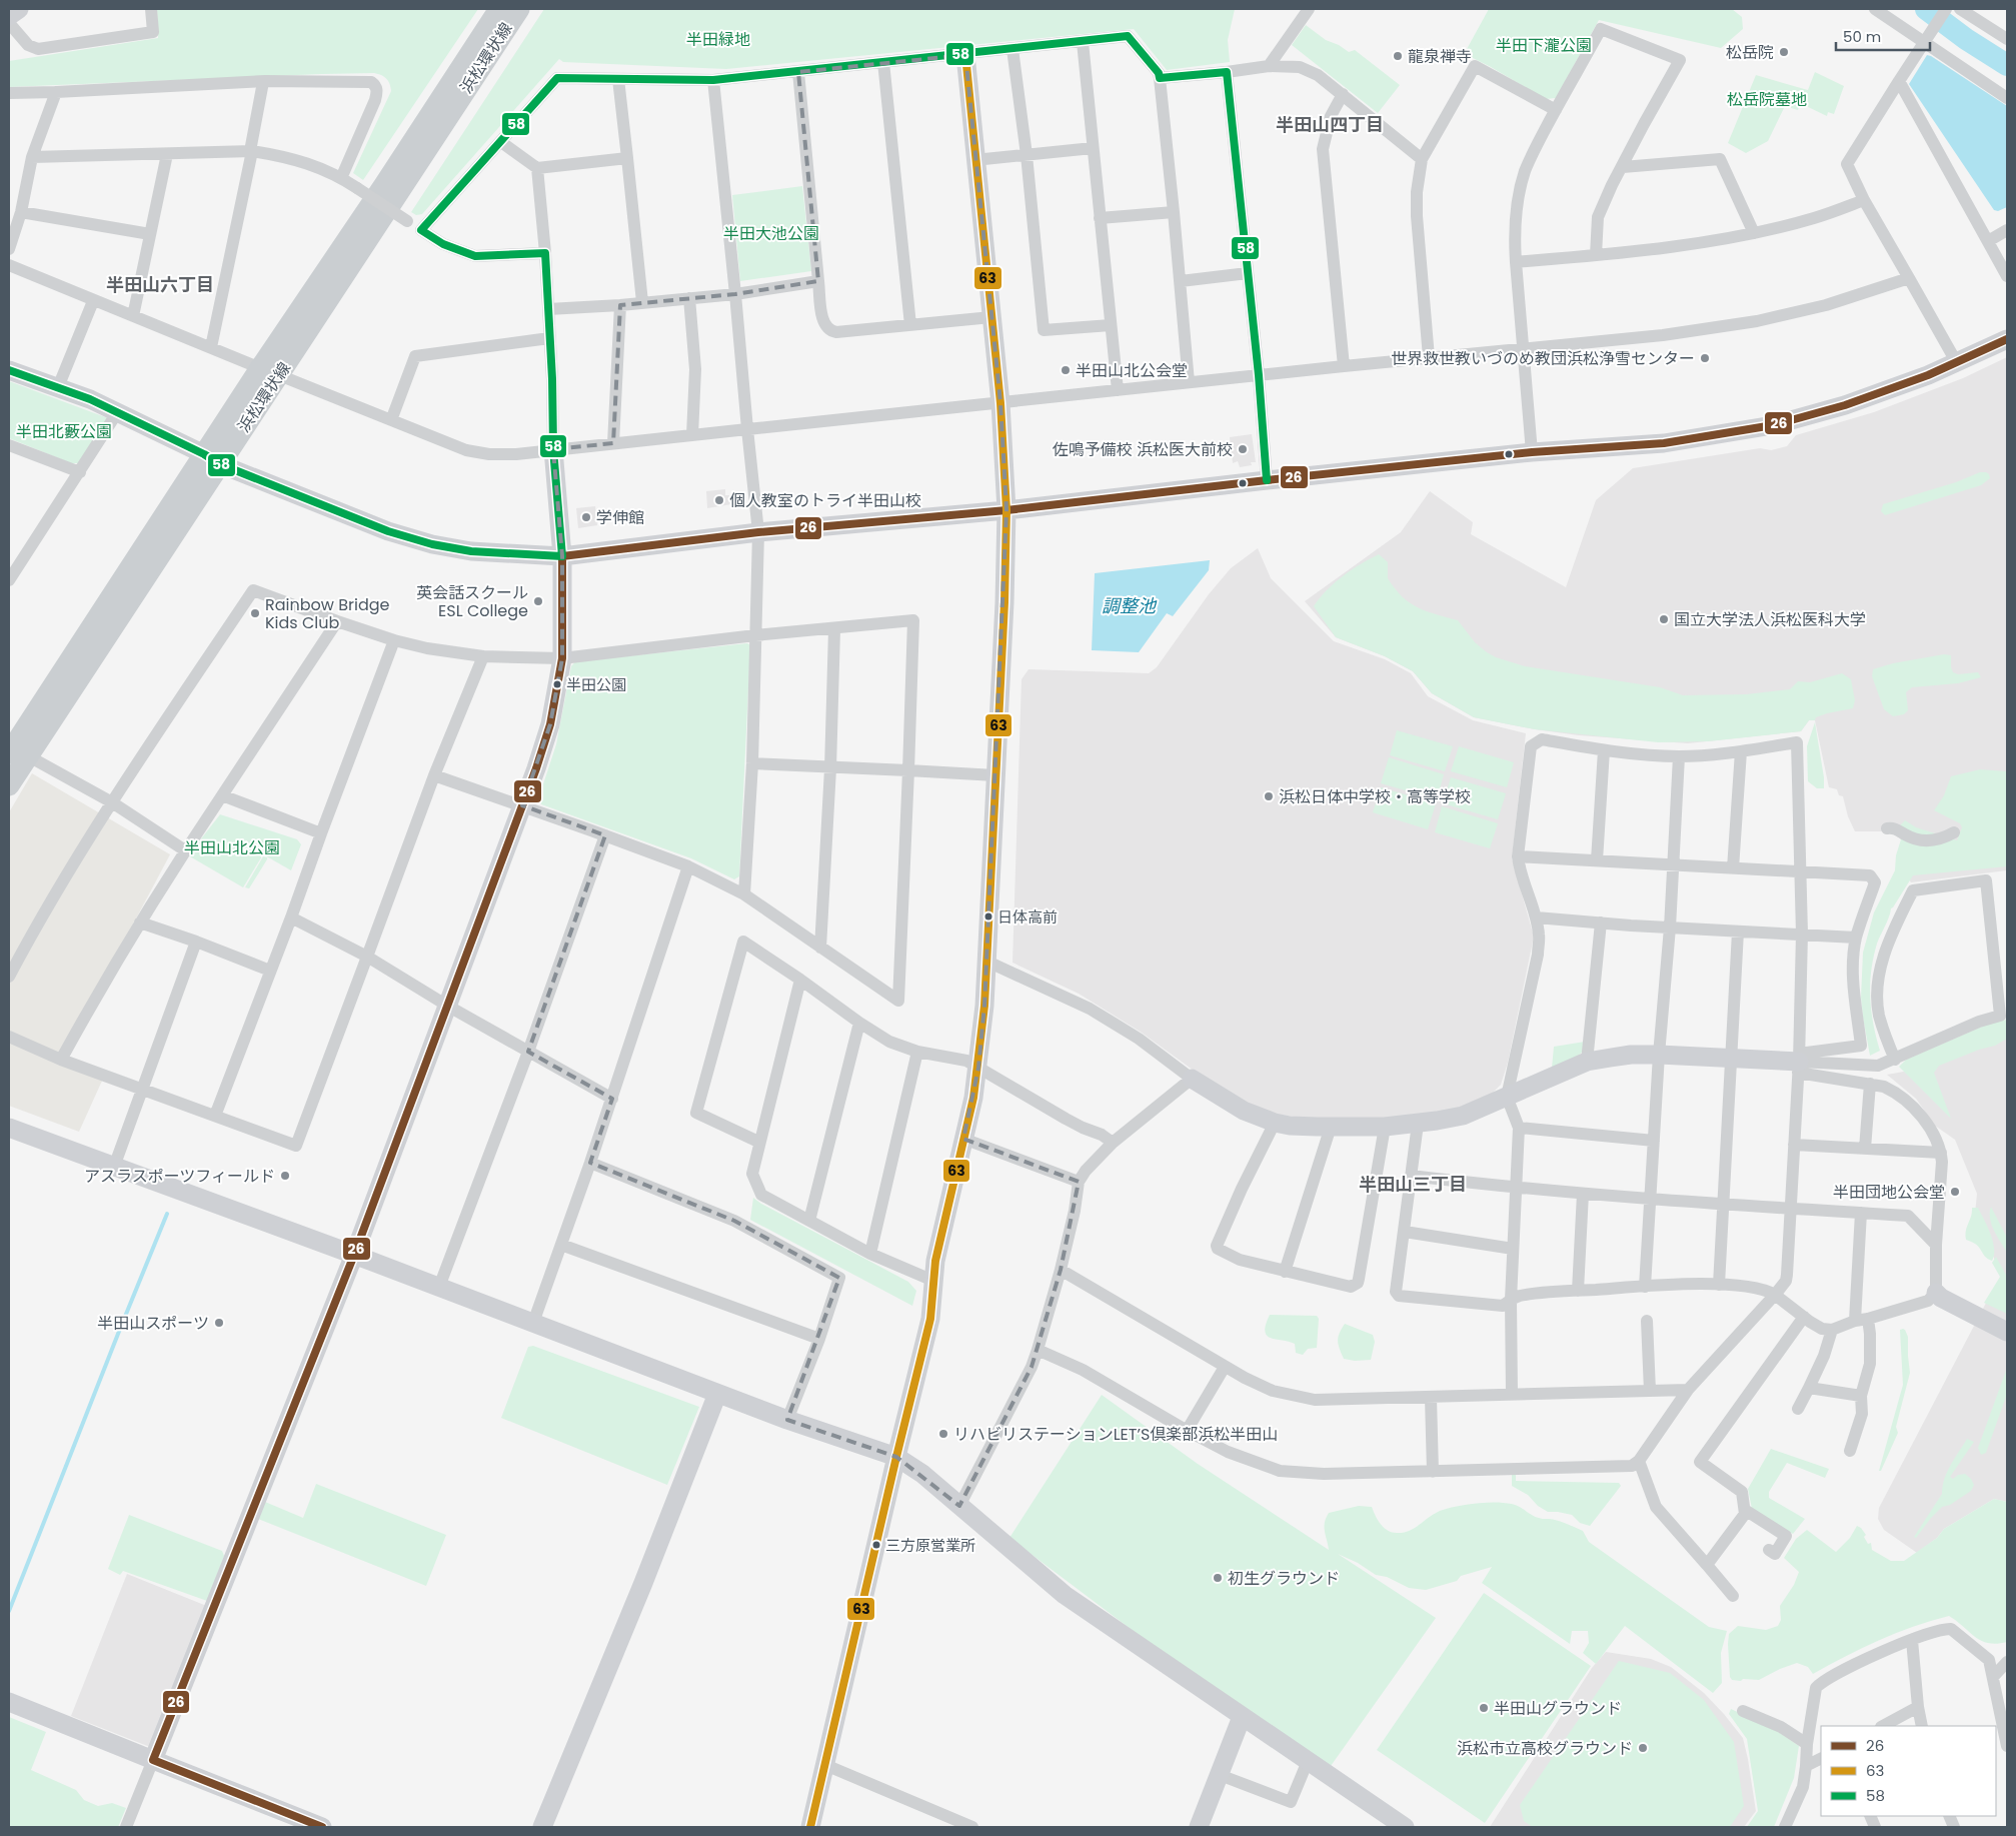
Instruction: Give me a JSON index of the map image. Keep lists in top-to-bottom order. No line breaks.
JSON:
{"streets":{"main road":["浜松環状線"]},"districts":["半田山四丁目","半田山六丁目","半田山三丁目"],"water":["調整池"],"parks":["半田緑地","半田下瀧公園","松岳院墓地","半田大池公園","半田北藪公園","半田山北公園"],"places":["松岳院","龍泉禅寺","世界救世教いづのめ教団浜松浄雪センター","半田山北公会堂","佐鳴予備校 浜松医大前校","個人教室のトライ半田山校","学伸館","英会話スクール ESL College","Rainbow Bridge Kids Club","国立大学法人浜松医科大学","半田公園","浜松日体中学校・高等学校","日体高前","アスラスポーツフィールド","半田団地公会堂","半田山スポーツ","リハビリステーションLET’S倶楽部浜松半田山","三方原営業所","初生グラウンド","半田山グラウンド","浜松市立高校グラウンド"],"lines":["transit line 58","transit line 63","transit line 26"],"legend":["26","63","58"],"scale_bar":"50 m"}
